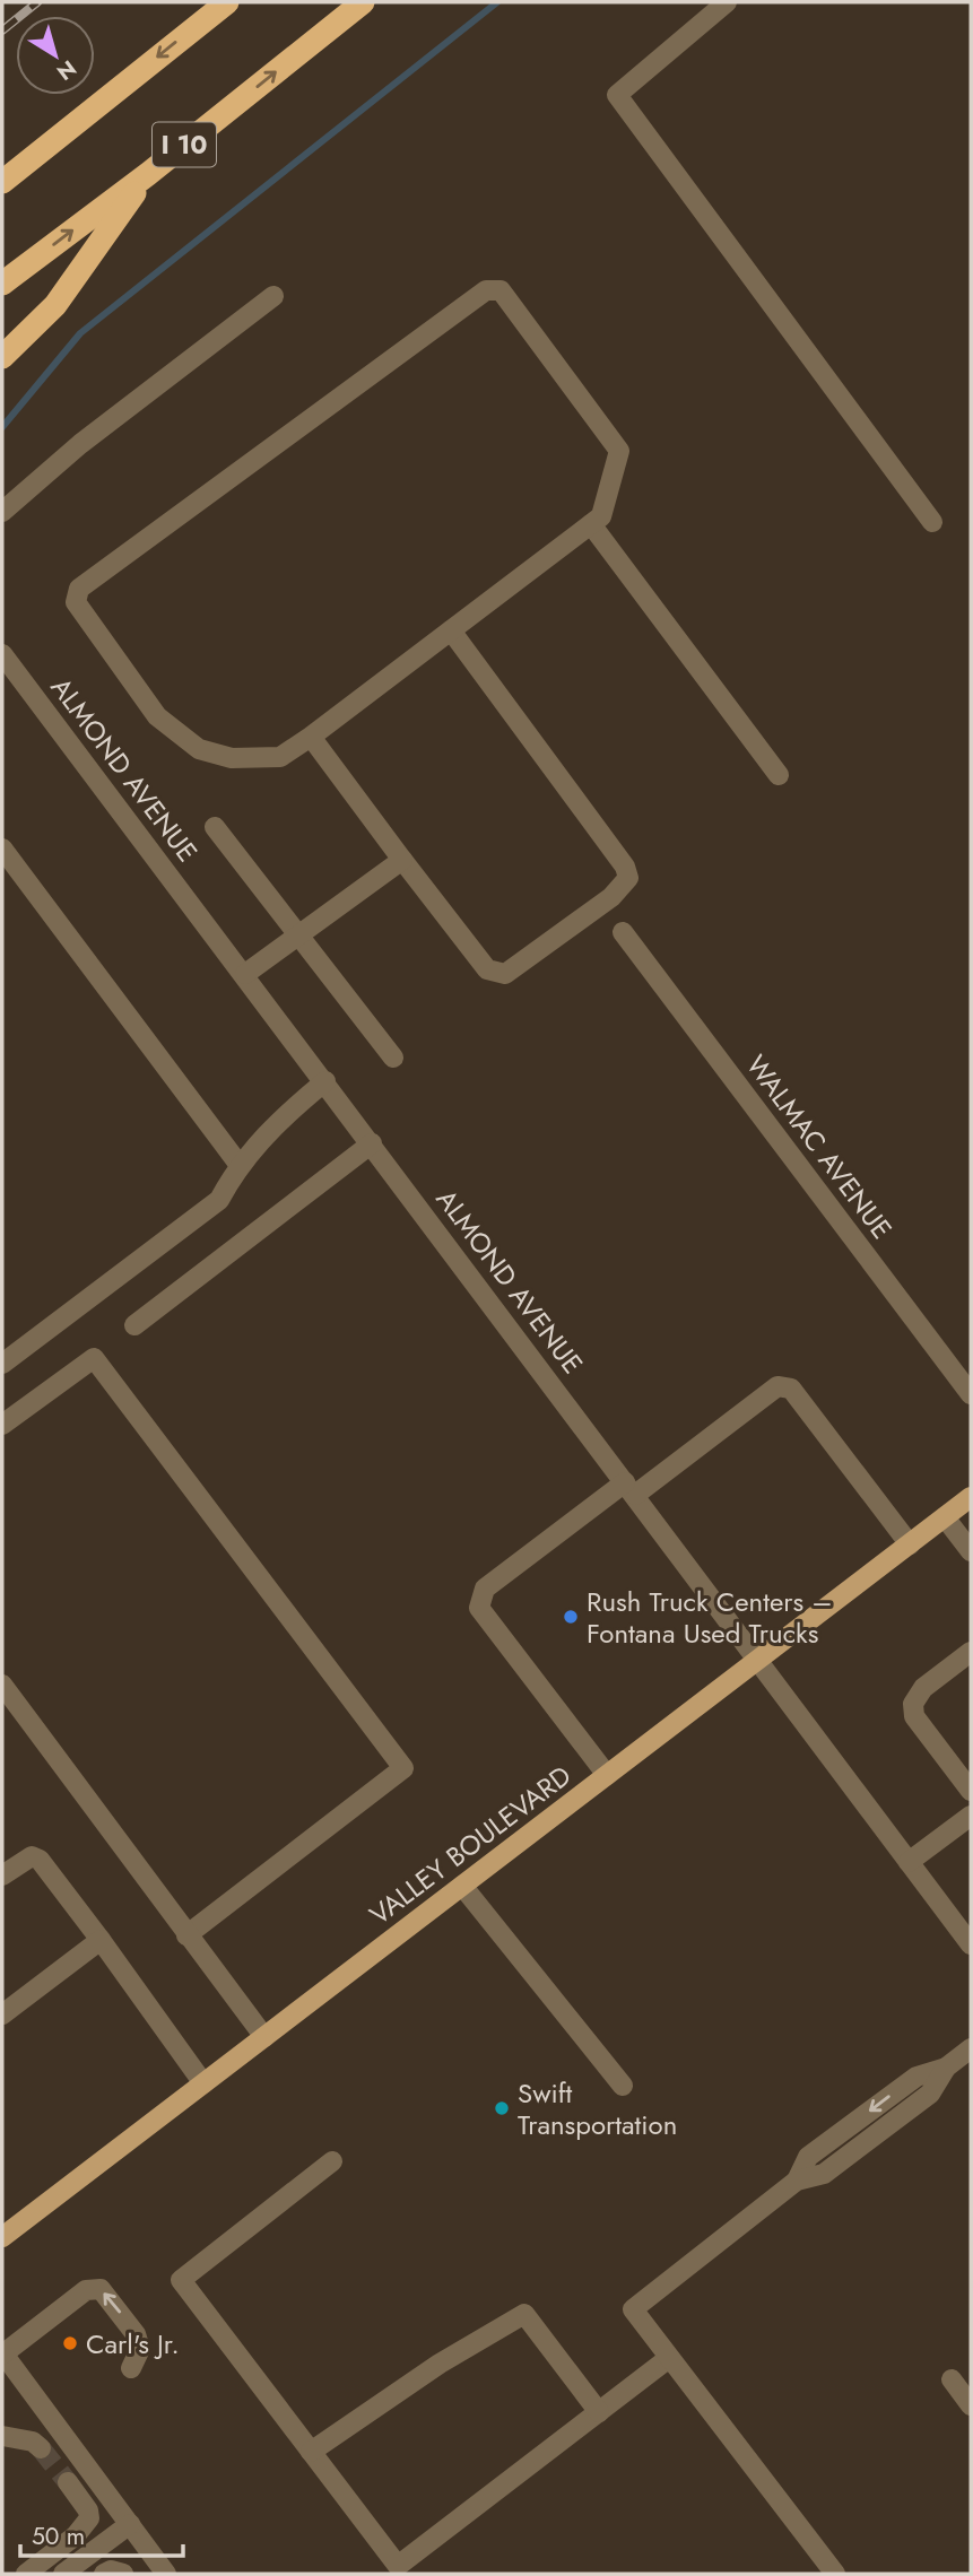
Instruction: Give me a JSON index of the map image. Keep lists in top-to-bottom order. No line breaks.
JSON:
{"streets":{"highway":["I 10"],"main road":["VALLEY BOULEVARD"],"street":["ALMOND AVENUE","WALMAC AVENUE"]},"crossings":[["ALMOND AVENUE","VALLEY BOULEVARD"]],"places":["Rush Truck Centers – Fontana Used Trucks","Swift Transportation","Carl's Jr."],"scale_bar":"50 m","north":"bottom right"}
